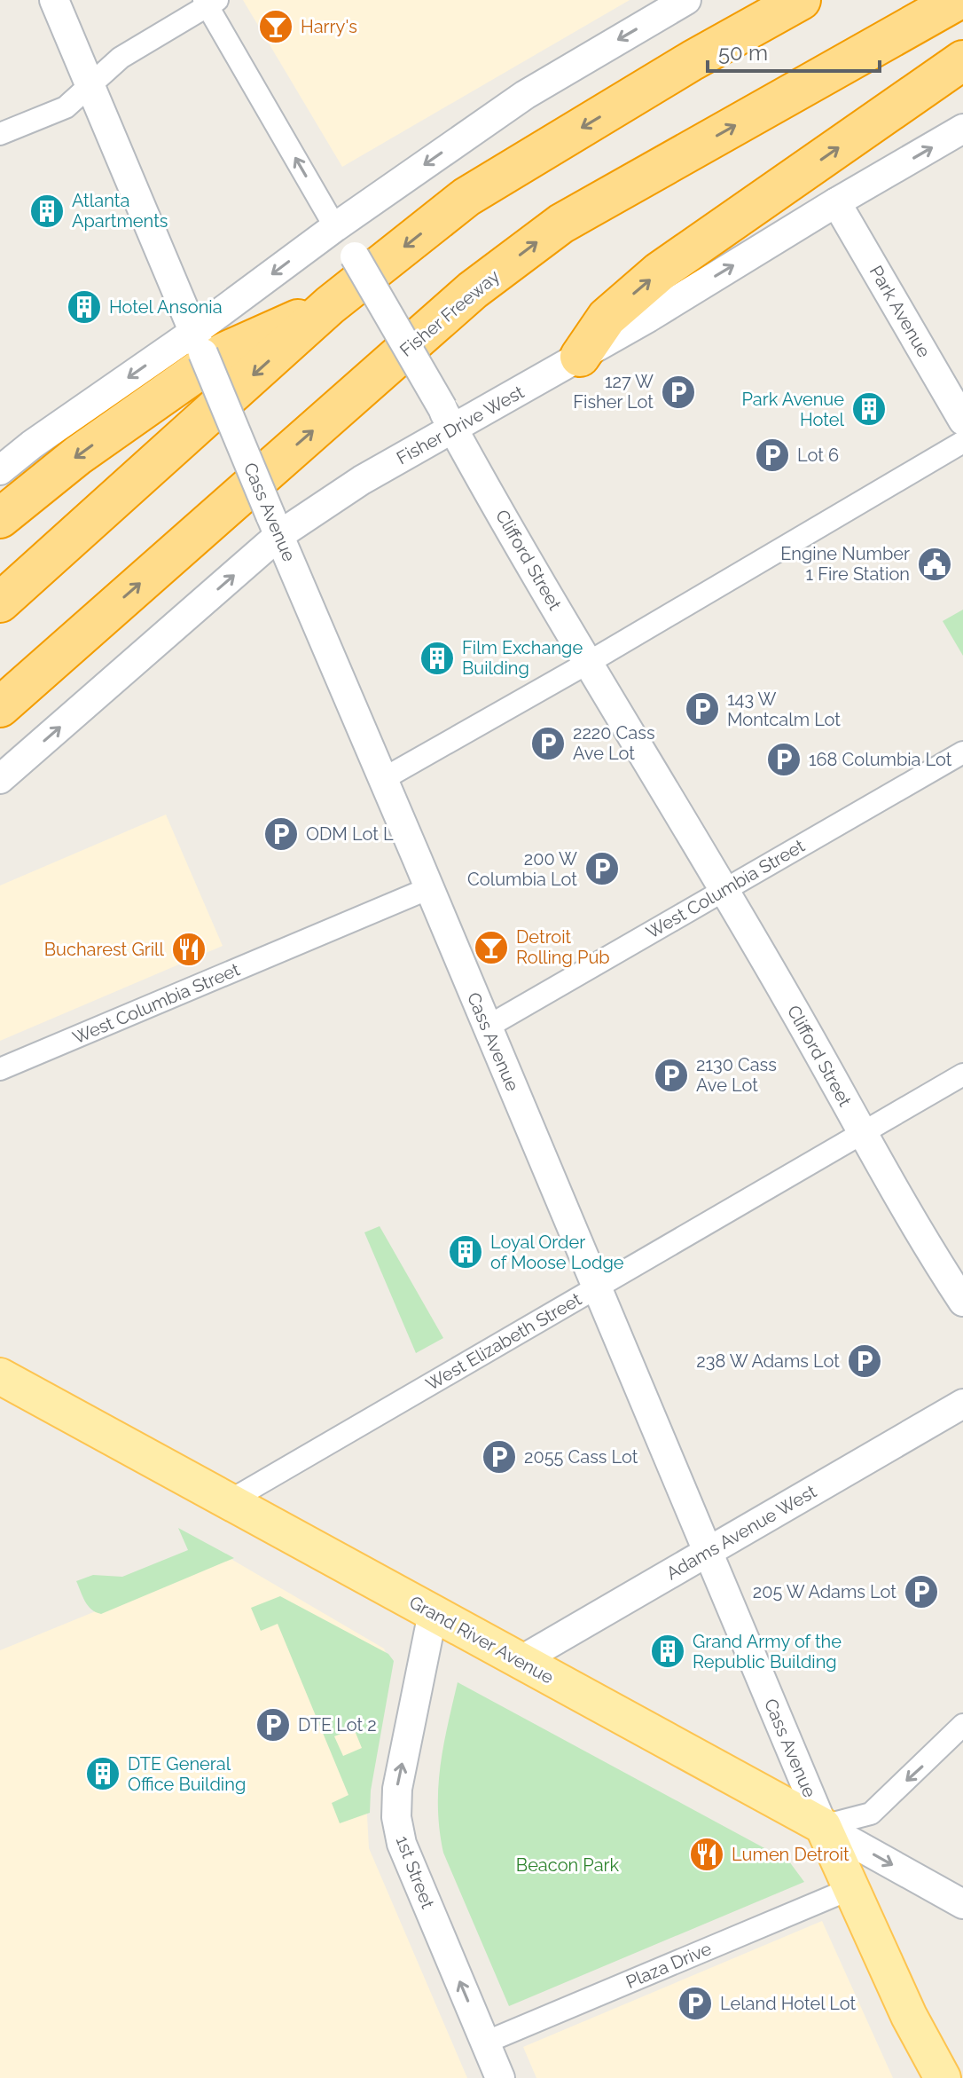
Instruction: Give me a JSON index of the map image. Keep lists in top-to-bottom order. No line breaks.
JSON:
{"streets":{"highway":["Fisher Freeway"],"main road":["Cass Avenue","Grand River Avenue"],"street":["Park Avenue","Fisher Drive West","Clifford Street","West Columbia Street","West Elizabeth Street","Adams Avenue West","1st Street","Plaza Drive"]},"crossings":[["Park Avenue","Fisher Drive West"],["Fisher Drive West","Cass Avenue"],["Fisher Drive West","Clifford Street"],["Cass Avenue","West Columbia Street"],["Cass Avenue","West Elizabeth Street"],["Cass Avenue","Adams Avenue West"],["Cass Avenue","Grand River Avenue"],["Cass Avenue","Plaza Drive"],["Clifford Street","West Columbia Street"],["Clifford Street","West Elizabeth Street"],["West Elizabeth Street","Grand River Avenue"],["Adams Avenue West","Grand River Avenue"],["Grand River Avenue","1st Street"],["1st Street","Plaza Drive"]],"one_way":["1st Street"],"parks":["Beacon Park"],"places":{"bar":["Harry's","Detroit Rolling Pub"],"building":["Atlanta Apartments","Hotel Ansonia","Park Avenue Hotel","Film Exchange Building","Loyal Order of Moose Lodge","Grand Army of the Republic Building","DTE General Office Building"],"parking":["127 W Fisher Lot","Lot 6","143 W Montcalm Lot","2220 Cass Ave Lot","168 Columbia Lot","ODM Lot L","200 W Columbia Lot","2130 Cass Ave Lot","238 W Adams Lot","2055 Cass Lot","205 W Adams Lot","DTE Lot 2","Leland Hotel Lot"],"public building":["Engine Number 1 Fire Station"],"restaurant":["Bucharest Grill","Lumen Detroit"]},"scale_bar":"50 m"}
